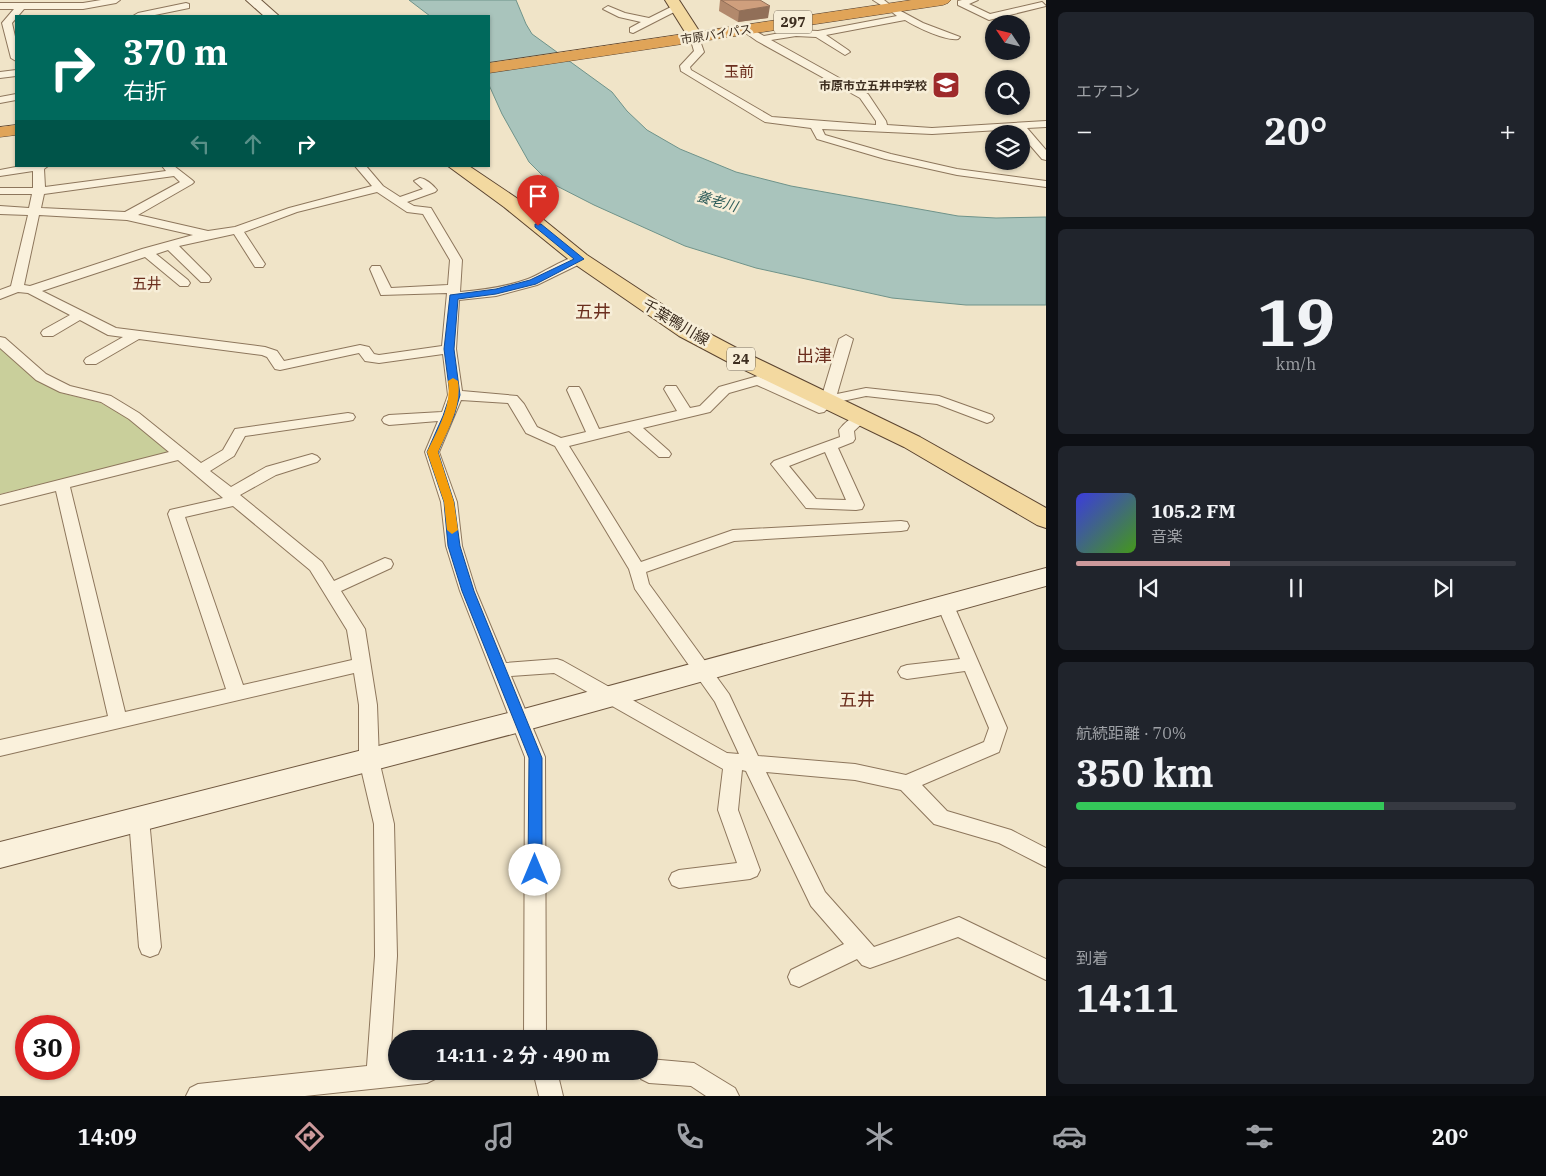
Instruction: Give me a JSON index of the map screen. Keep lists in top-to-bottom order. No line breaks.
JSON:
{"streets":{"highway":["297","市原バイパス"],"main road":["千葉鴨川線","24"]},"districts":["玉前","五井","五井","出津","五井"],"water":["養老川"],"places":{"school or university":["市原市立五井中学校"]},"north":"top left","page":{"tile":["エアコン",["19","km/h"],["航続距離 · 70%","350 km"],["到着","14:11"]],"turn":["370 m","右折"],"heat":["−","20°","+"],"song":["105.2 FM","音楽"],"limit":"30","trip":"14:11 · 2 分 · 490 m","tabs":["14:09","20°"]}}
